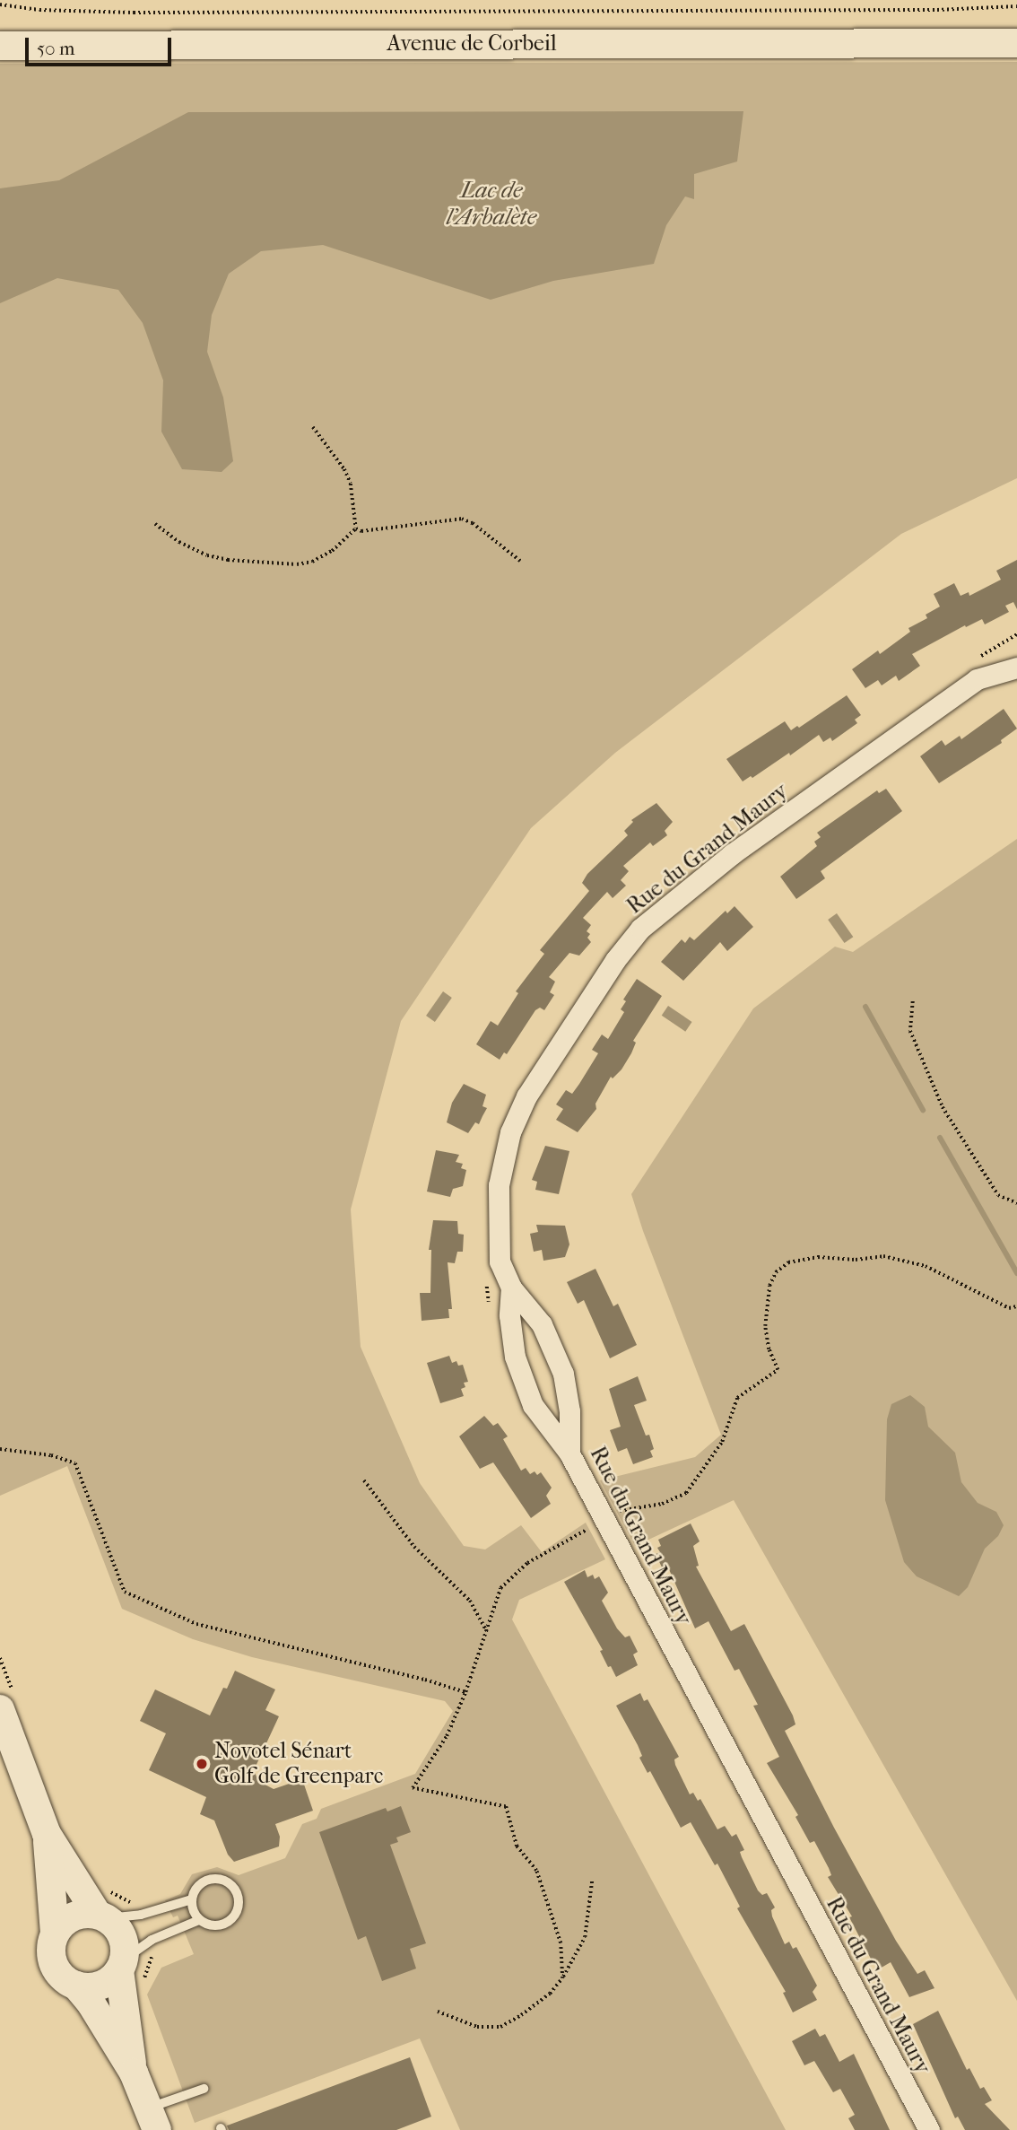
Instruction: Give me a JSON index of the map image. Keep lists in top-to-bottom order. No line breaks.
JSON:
{"streets":{"main road":["Avenue de Corbeil"],"street":["Rue du Grand Maury"]},"water":["Lac de l'Arbalète"],"places":["Novotel Sénart Golf de Greenparc"],"scale_bar":"50 m"}
